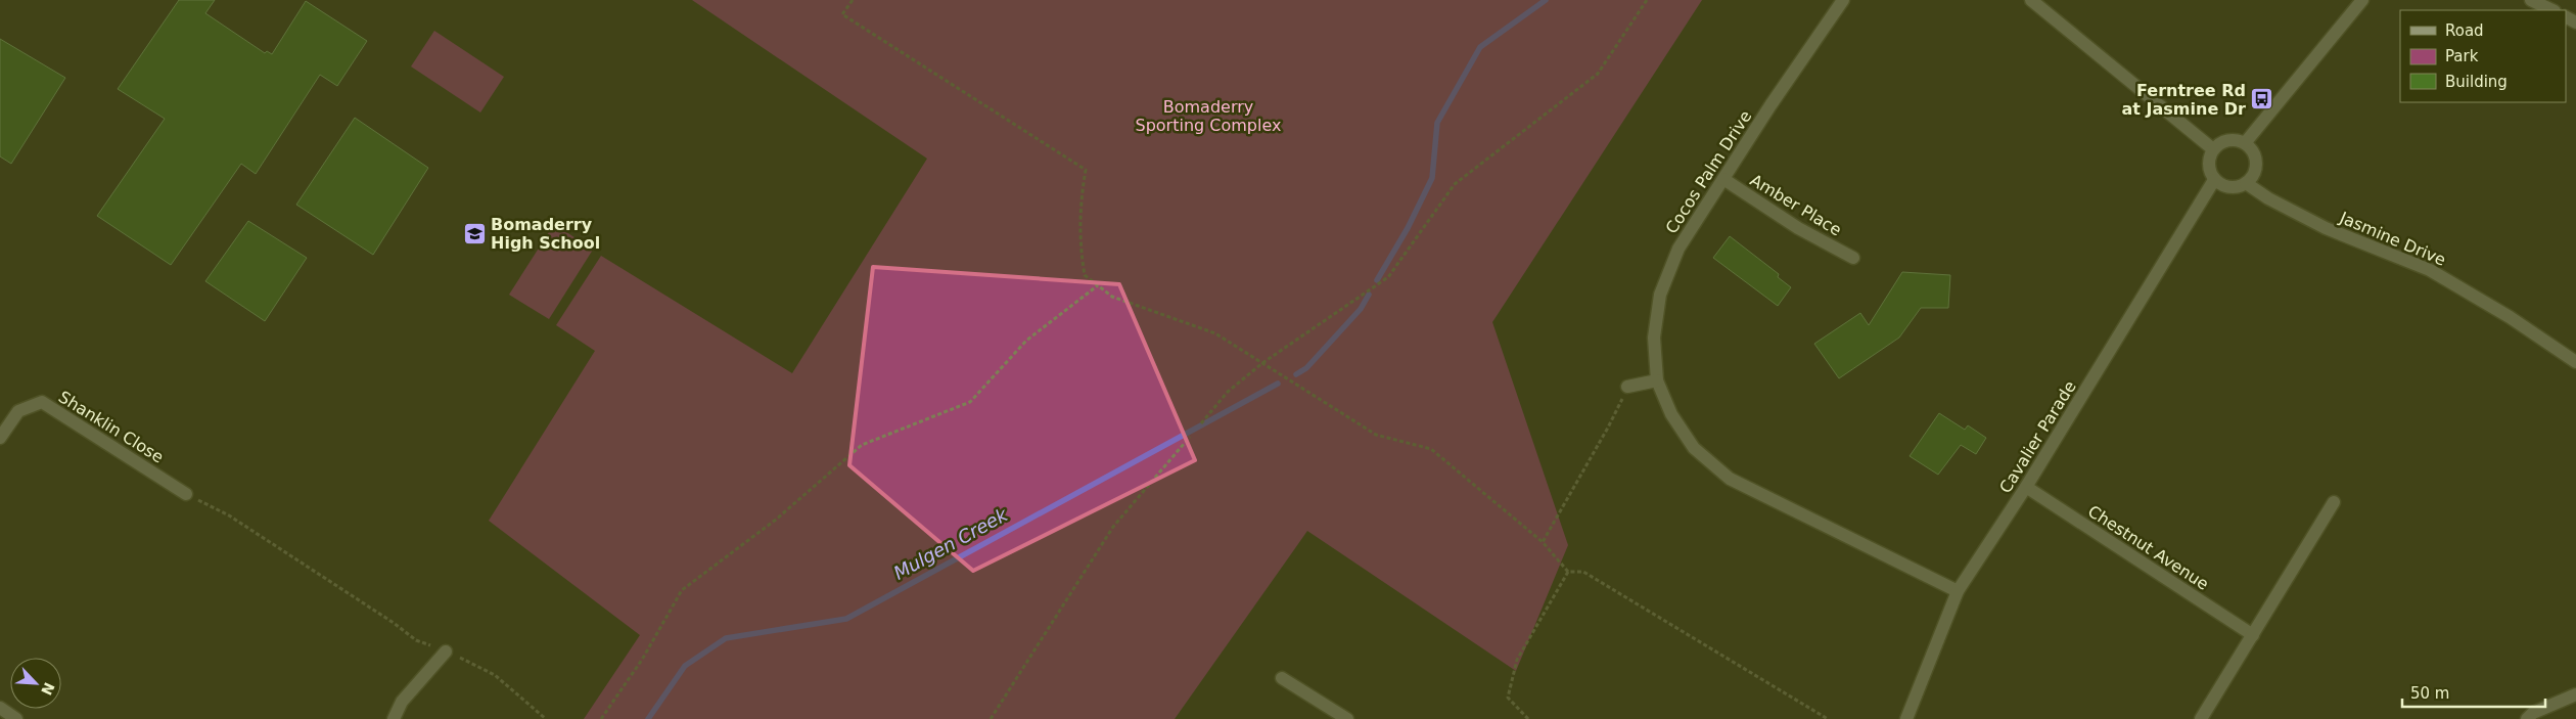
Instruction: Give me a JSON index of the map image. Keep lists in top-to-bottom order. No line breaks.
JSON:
{"streets":{"street":["Cocos Palm Drive","Amber Place","Jasmine Drive","Shanklin Close","Cavalier Parade","Chestnut Avenue"]},"crossings":[["Cocos Palm Drive","Amber Place"],["Cocos Palm Drive","Cavalier Parade"],["Jasmine Drive","Cavalier Parade"],["Cavalier Parade","Chestnut Avenue"]],"water":["Mulgen Creek"],"parks":["Bomaderry Sporting Complex"],"places":{"bus stop":["Ferntree Rd at Jasmine Dr"],"school or university":["Bomaderry High School"]},"legend":["Road","Park","Building"],"scale_bar":"50 m","north":"bottom right"}
